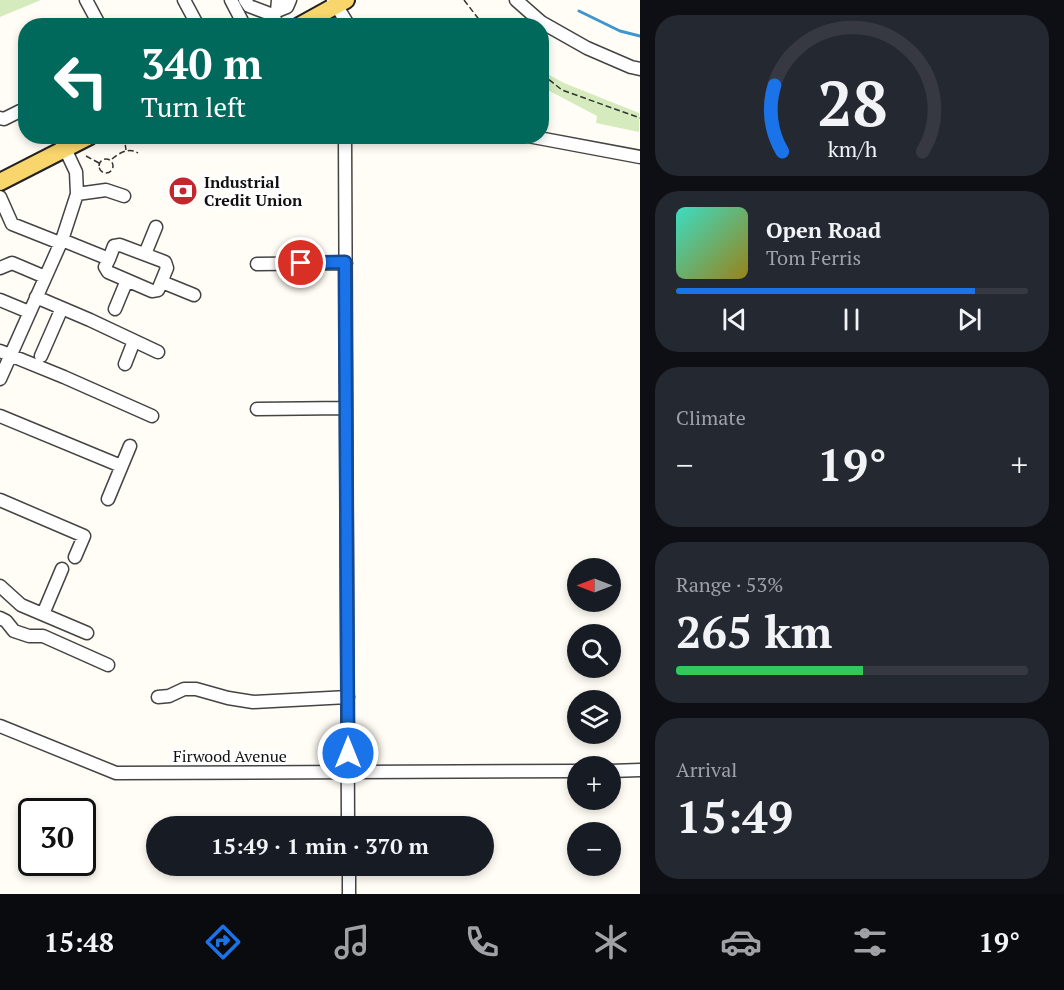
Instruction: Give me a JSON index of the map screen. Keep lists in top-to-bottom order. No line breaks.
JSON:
{"streets":{"street":["Firwood Avenue"]},"places":{"bank":["Industrial Credit Union"]},"north":"left","page":{"turn":["340 m","Turn left"],"song":["Open Road","Tom Ferris"],"tile":["Climate",["Range · 53%","265 km"],["Arrival","15:49"]],"heat":["−","19°","+"],"map_buttons":["+","−"],"limit":"30","trip":"15:49 · 1 min · 370 m","tabs":["15:48","19°"],"gauge":["28","km/h"]}}
